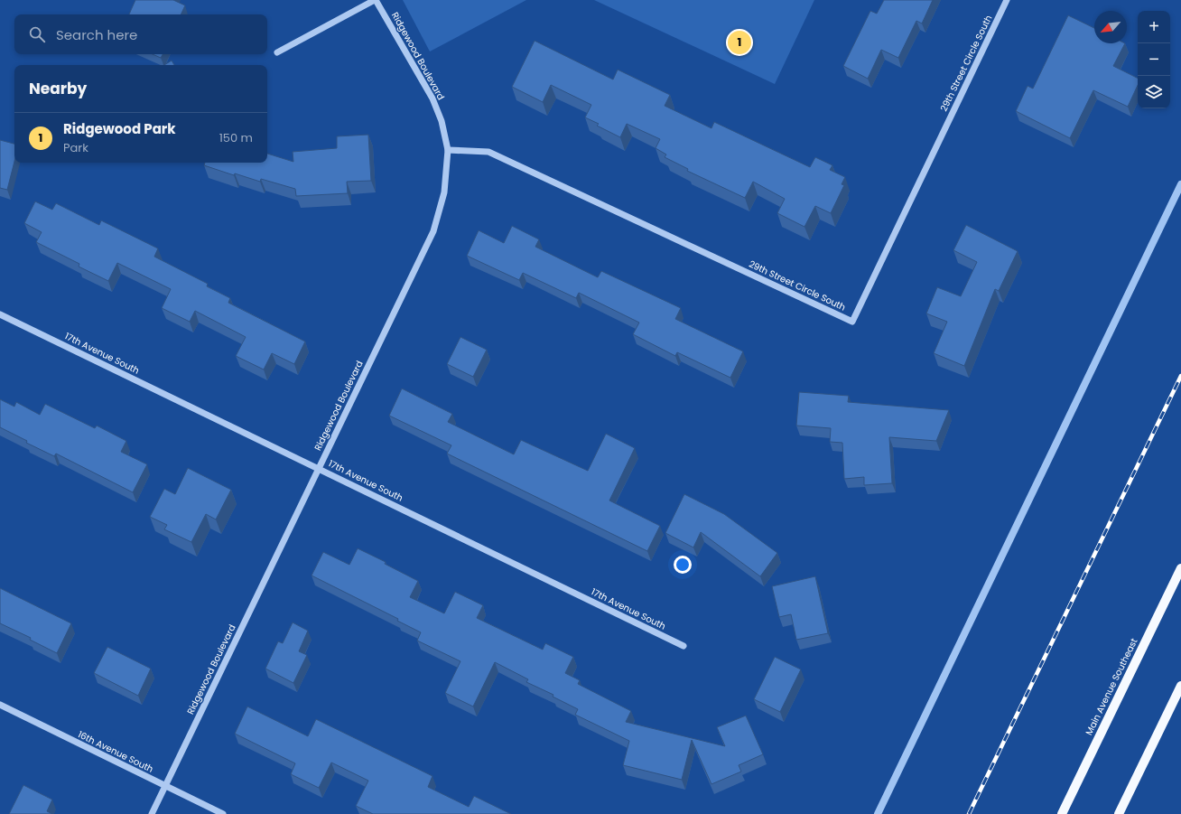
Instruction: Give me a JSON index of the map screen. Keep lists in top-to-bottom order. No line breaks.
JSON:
{"streets":{"main road":["Main Avenue Southeast"],"street":["Ridgewood Boulevard","29th Street Circle South","17th Avenue South","16th Avenue South"]},"crossings":[["Ridgewood Boulevard","29th Street Circle South"],["Ridgewood Boulevard","17th Avenue South"],["Ridgewood Boulevard","16th Avenue South"]],"north":"bottom left","page":{"map_buttons":["+","−"],"search":"Search here","pins":"1","heading":"Nearby","list":[{"mark":"1","name":"Ridgewood Park","note":"Park","value":"150 m"}]}}
